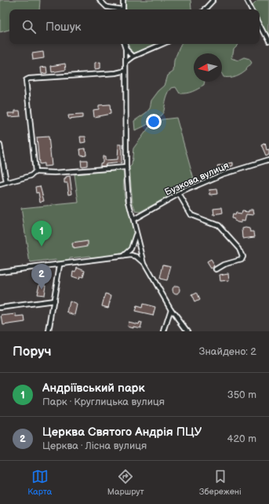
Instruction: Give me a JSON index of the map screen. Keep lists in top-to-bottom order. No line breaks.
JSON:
{"streets":{"street":["Бузкова вулиця"]},"north":"left","page":{"search":"Пошук","pins":["1","2"],"heading":["Поруч","Знайдено: 2"],"list":[{"mark":"1","name":"Андріївський парк","note":"Парк · Круглицька вулиця","value":"350 m"},{"mark":"2","name":"Церква Святого Андрія ПЦУ","note":"Церква · Лісна вулиця","value":"420 m"}],"nav":["Карта","Маршрут","Збережені"]}}
